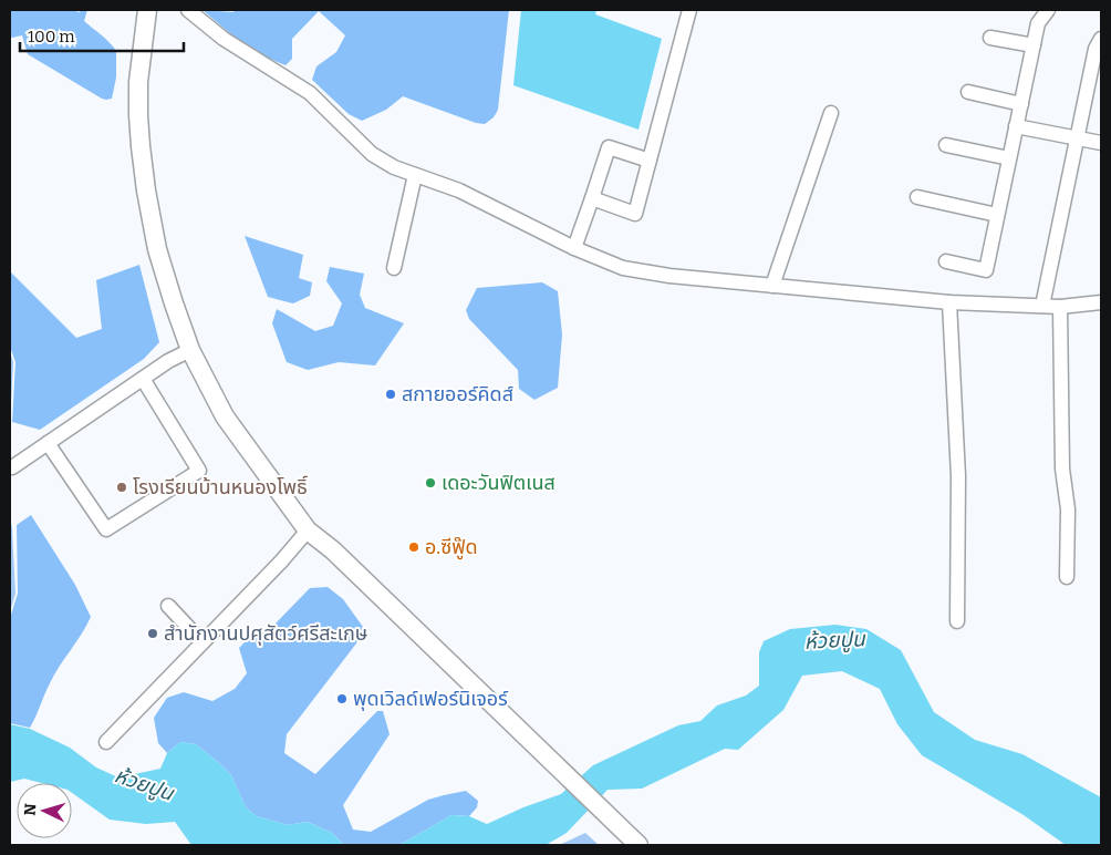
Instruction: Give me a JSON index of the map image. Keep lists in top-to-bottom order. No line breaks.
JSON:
{"water":["ห้วยปูน"],"places":["สกายออร์คิดส์","เดอะวันฟิตเนส","โรงเรียนบ้านหนองโพธิ์","อ.ซีฟู๊ด","สำนักงานปศุสัตว์ศรีสะเกษ","พุดเวิลด์เฟอร์นิเจอร์"],"scale_bar":"100 m","north":"left"}
